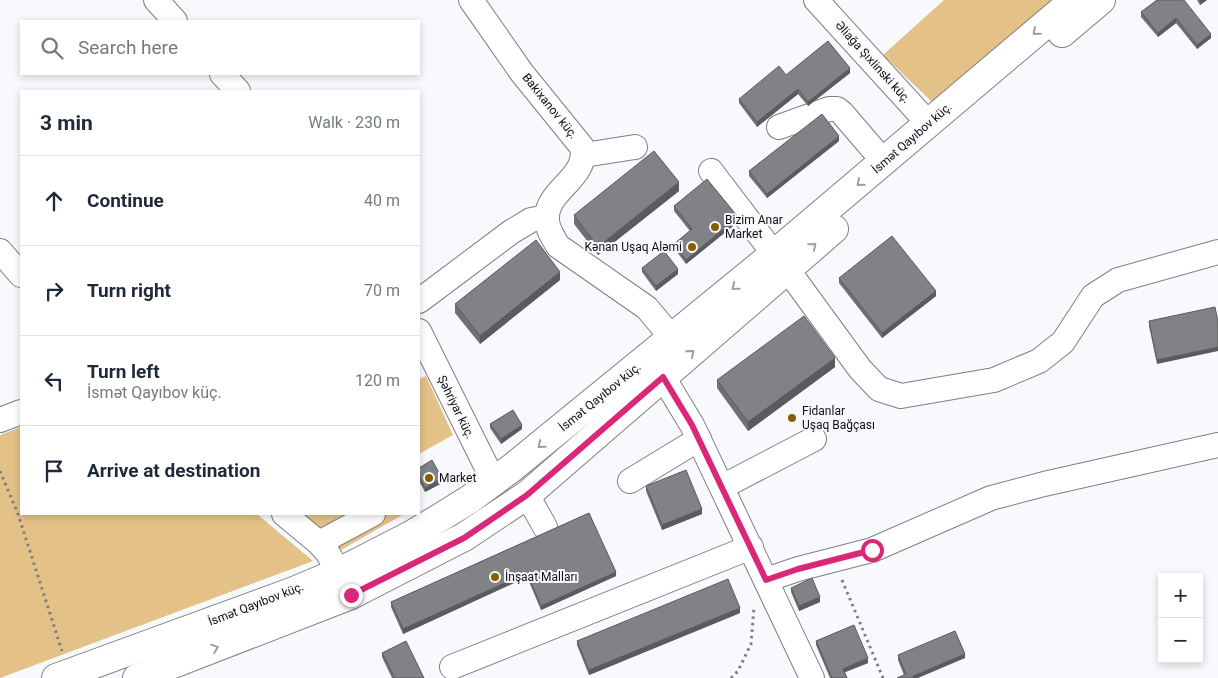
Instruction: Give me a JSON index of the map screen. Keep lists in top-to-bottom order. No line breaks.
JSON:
{"streets":{"main road":["İsmət Qayıbov küç."],"street":["Əliağa Şıxlinski küç.","Bakixanov küç.","Şəhriyar küç."]},"crossings":[["Əliağa Şıxlinski küç.","İsmət Qayıbov küç."],["İsmət Qayıbov küç.","Şəhriyar küç."]],"places":["Bizim Anar Market","Kənan Uşaq Aləmi","Fidanlar Uşaq Bağçası","Market","İnşaat Malları"],"page":{"search":"Search here","heading":["3 min","Walk · 230 m"],"list":[["Continue","40 m"],["Turn right","70 m"],["Turn left","İsmət Qayıbov küç.","120 m"],"Arrive at destination"],"map_buttons":["+","−"]}}
